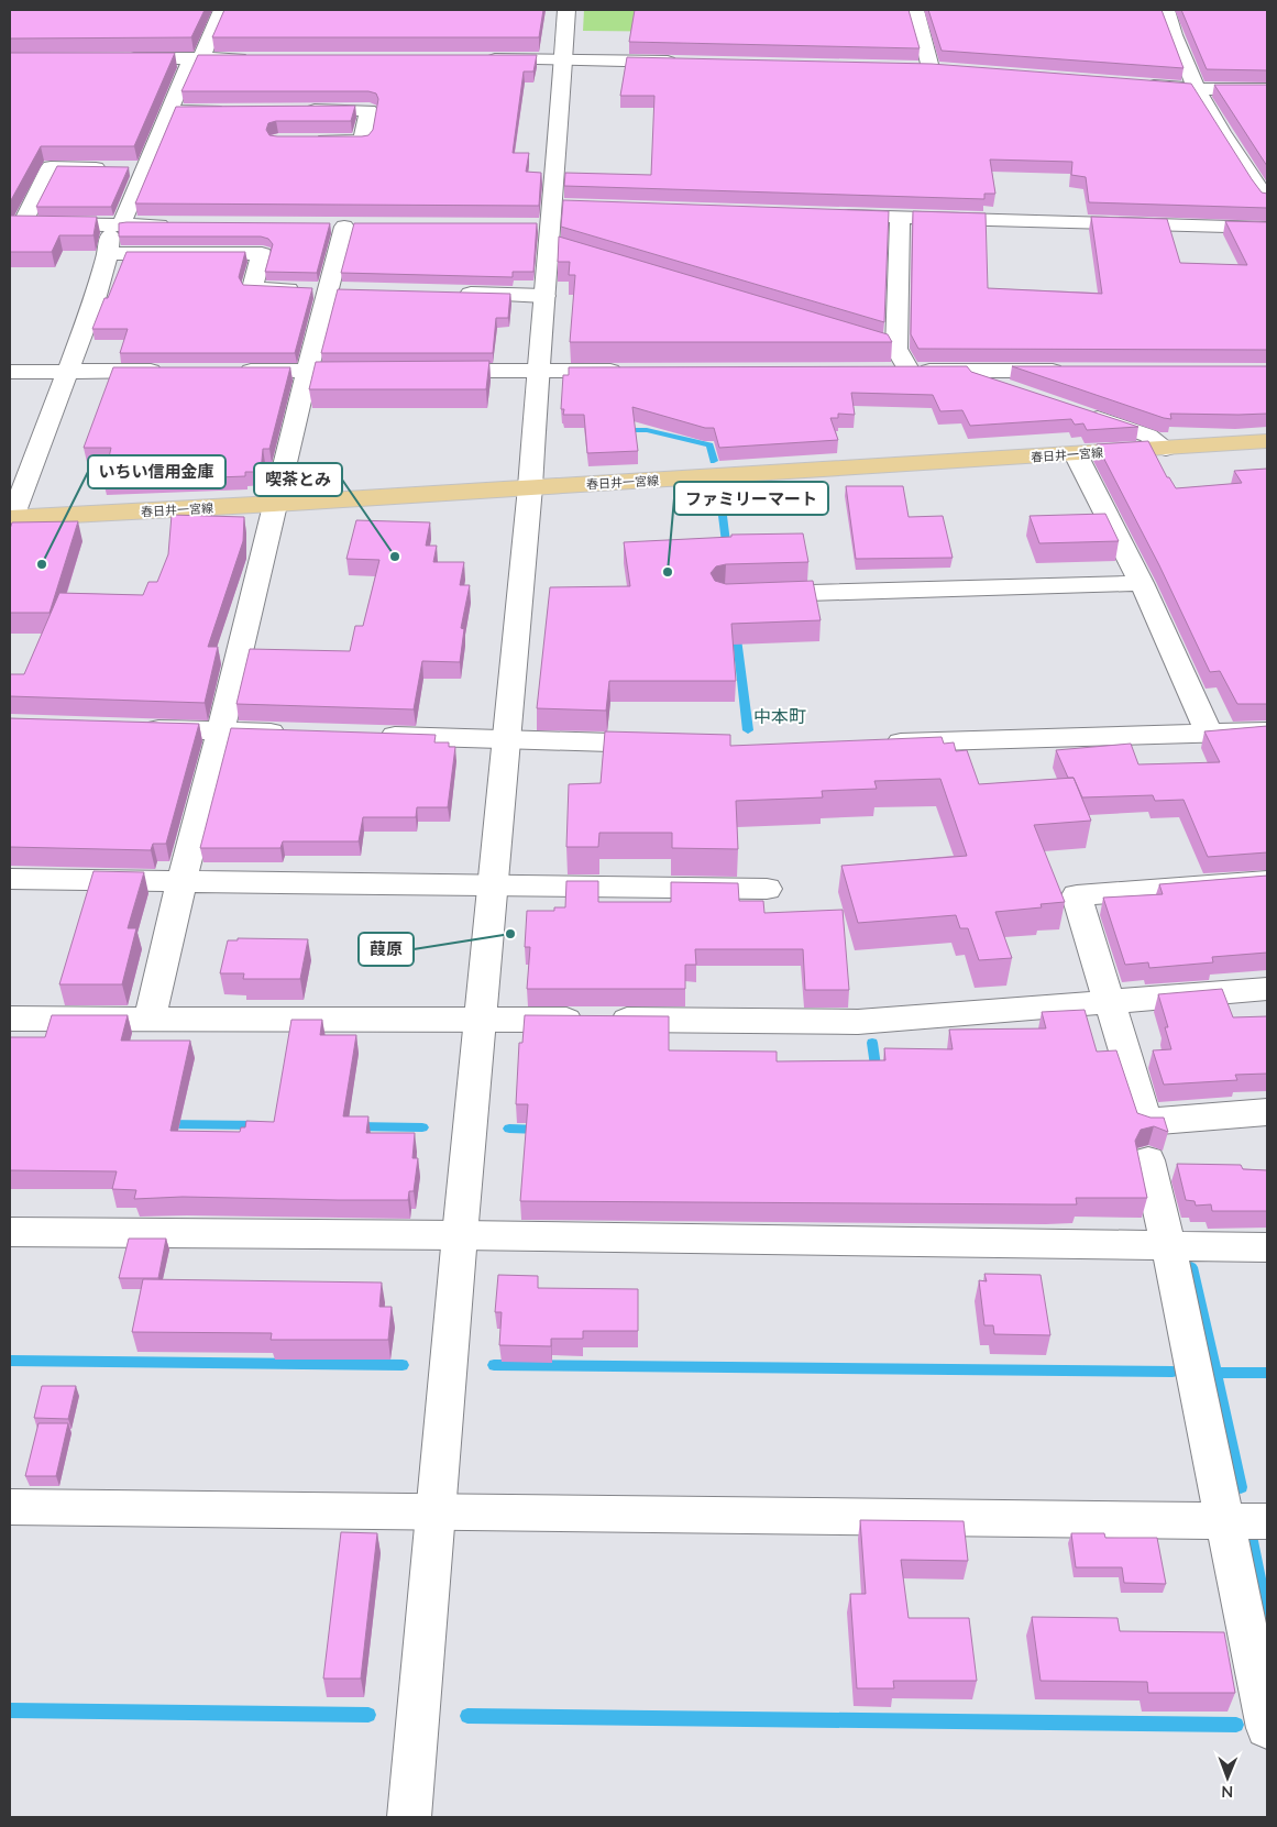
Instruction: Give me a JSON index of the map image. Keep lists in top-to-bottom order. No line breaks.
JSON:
{"streets":{"main road":["春日井一宮線"]},"districts":["中本町"],"places":["喫茶とみ","いちい信用金庫","ファミリーマート","葭原"],"north":"bottom"}
